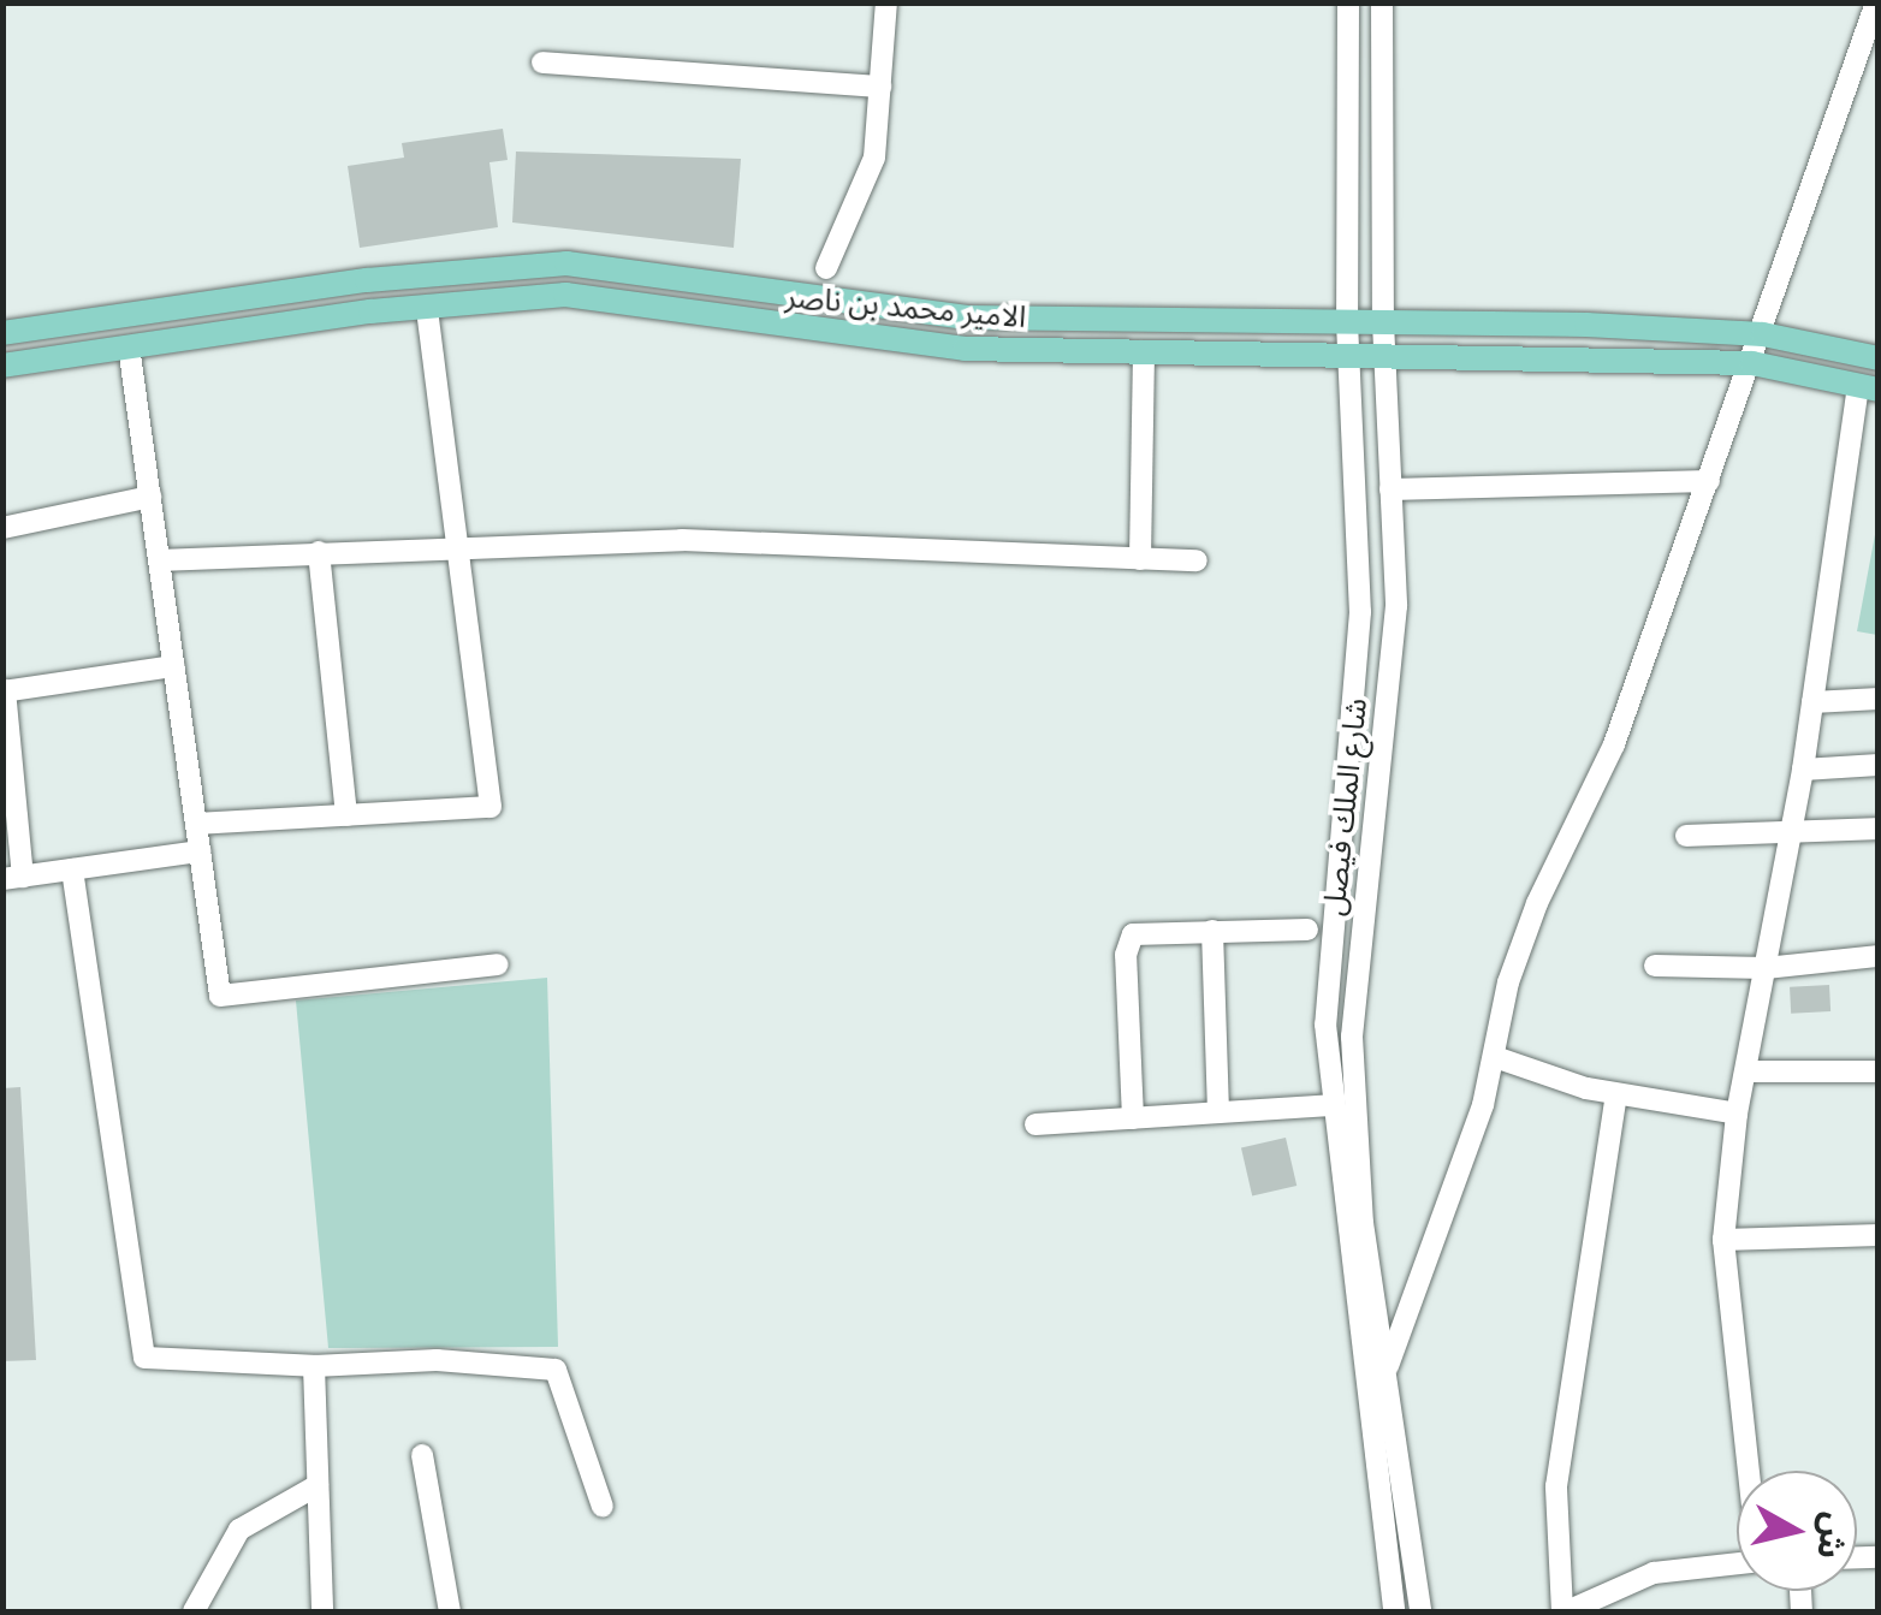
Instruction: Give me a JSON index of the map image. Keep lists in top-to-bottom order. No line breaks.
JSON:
{"streets":{"main road":["الامير محمد بن ناصر"],"street":["شارع الملك فيصل"]},"crossings":[["الامير محمد بن ناصر","شارع الملك فيصل"]],"north":"right"}
